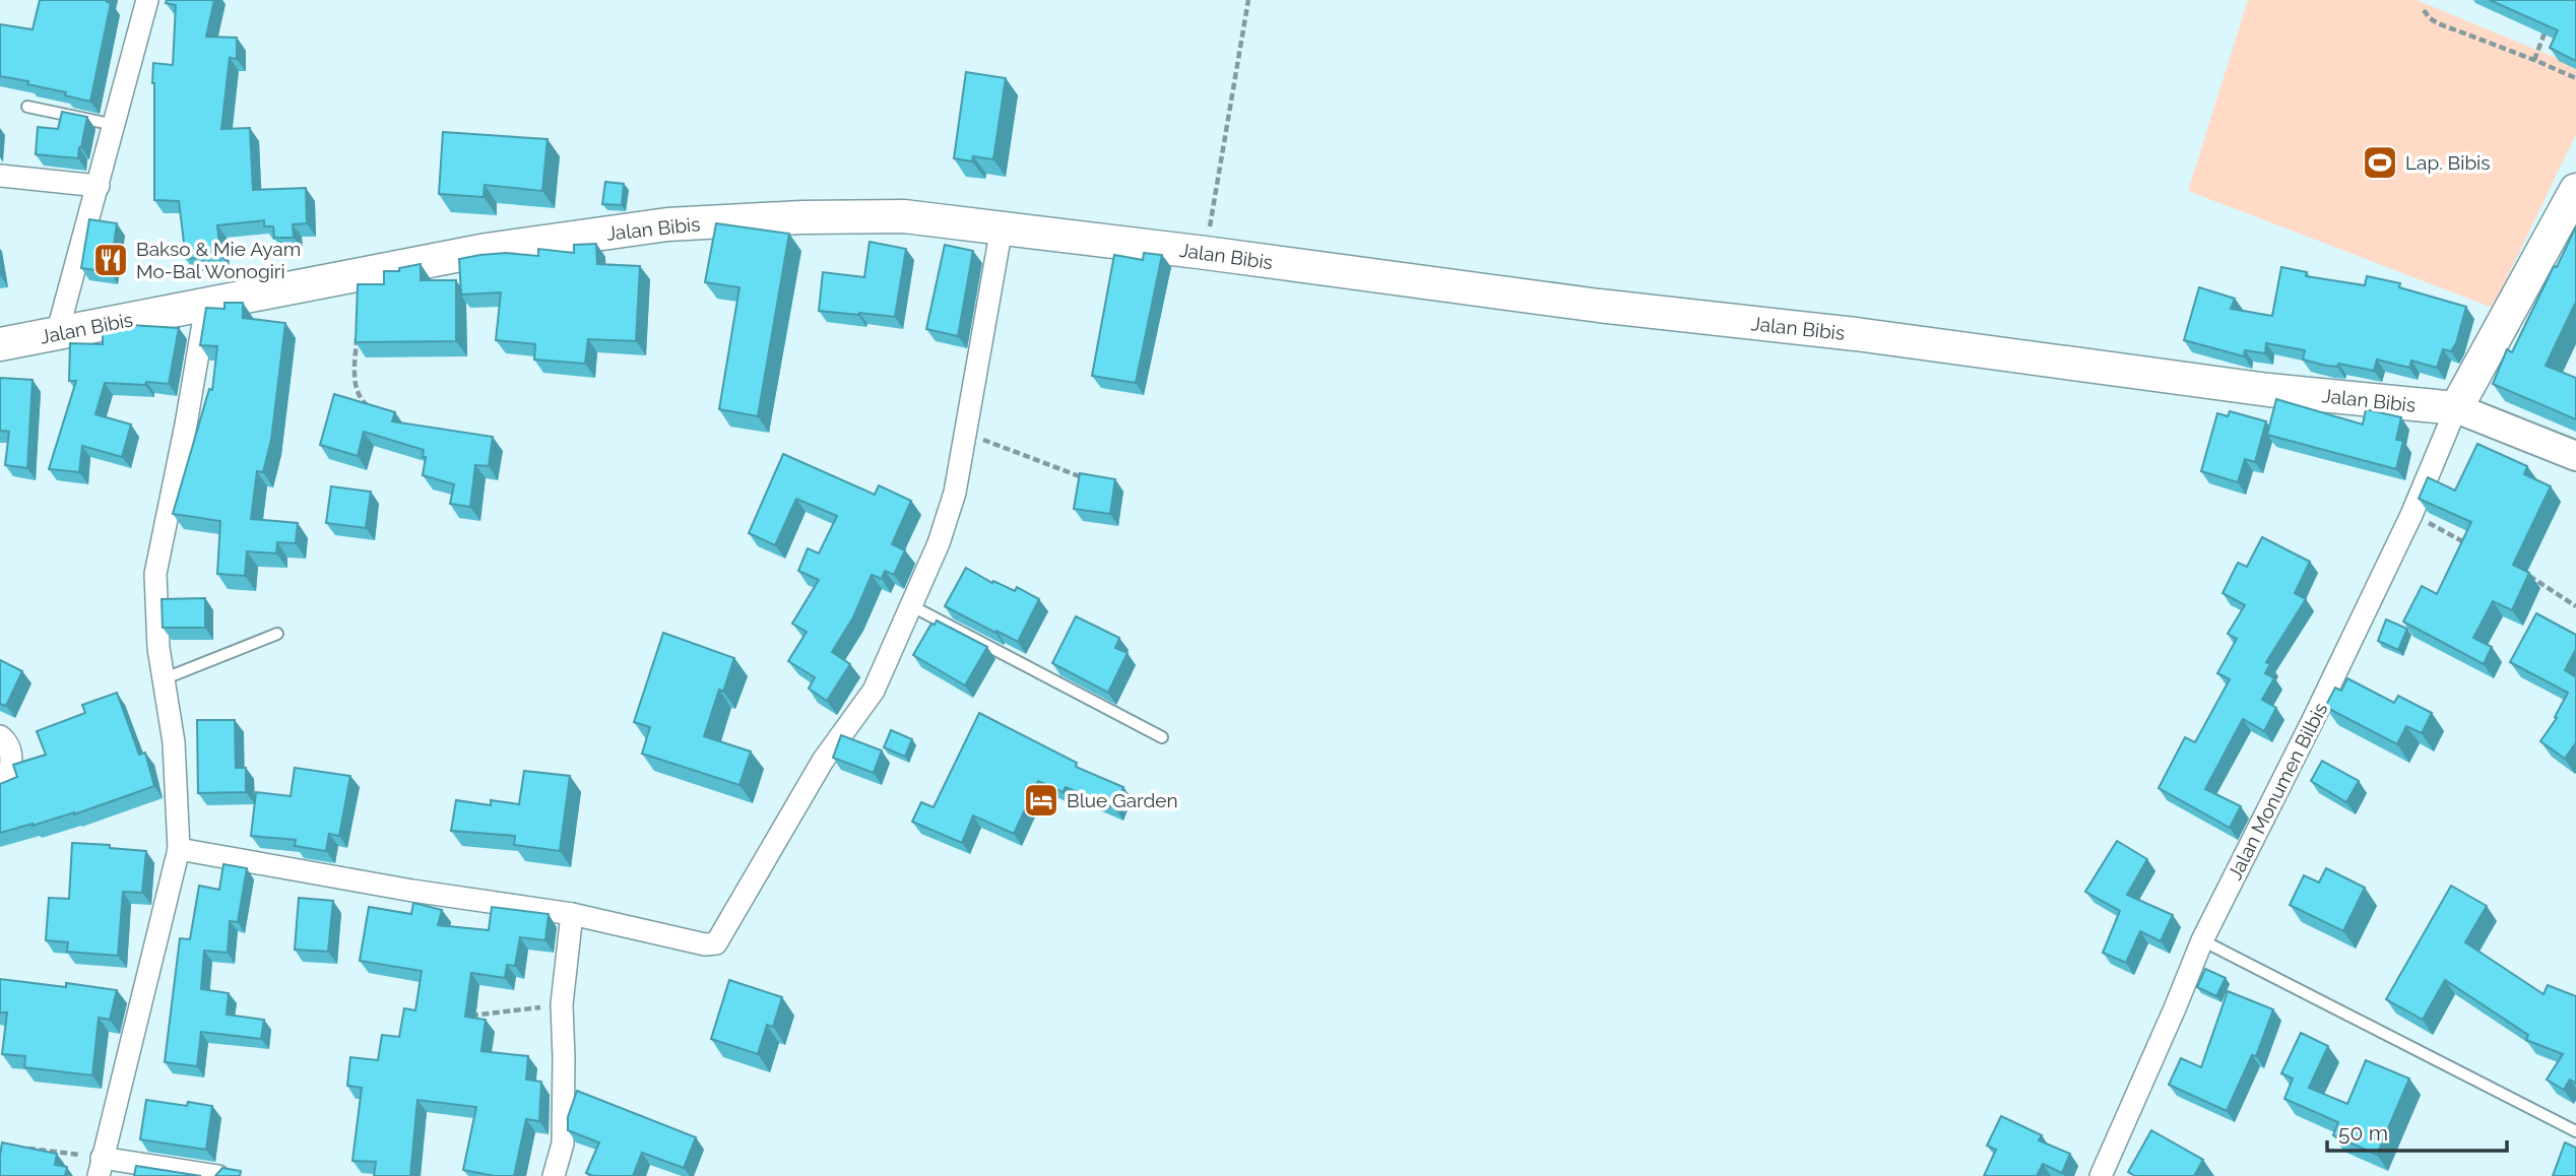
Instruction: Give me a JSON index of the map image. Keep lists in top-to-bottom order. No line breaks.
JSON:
{"streets":{"main road":["Jalan Bibis"],"street":["Jalan Monumen Bilbis"]},"crossings":[["Jalan Bibis","Jalan Monumen Bilbis"]],"places":{"sports":["Lap. Bibis"],"restaurant":["Bakso & Mie Ayam Mo-Bal Wonogiri"],"hotel":["Blue Garden"]},"scale_bar":"50 m"}
